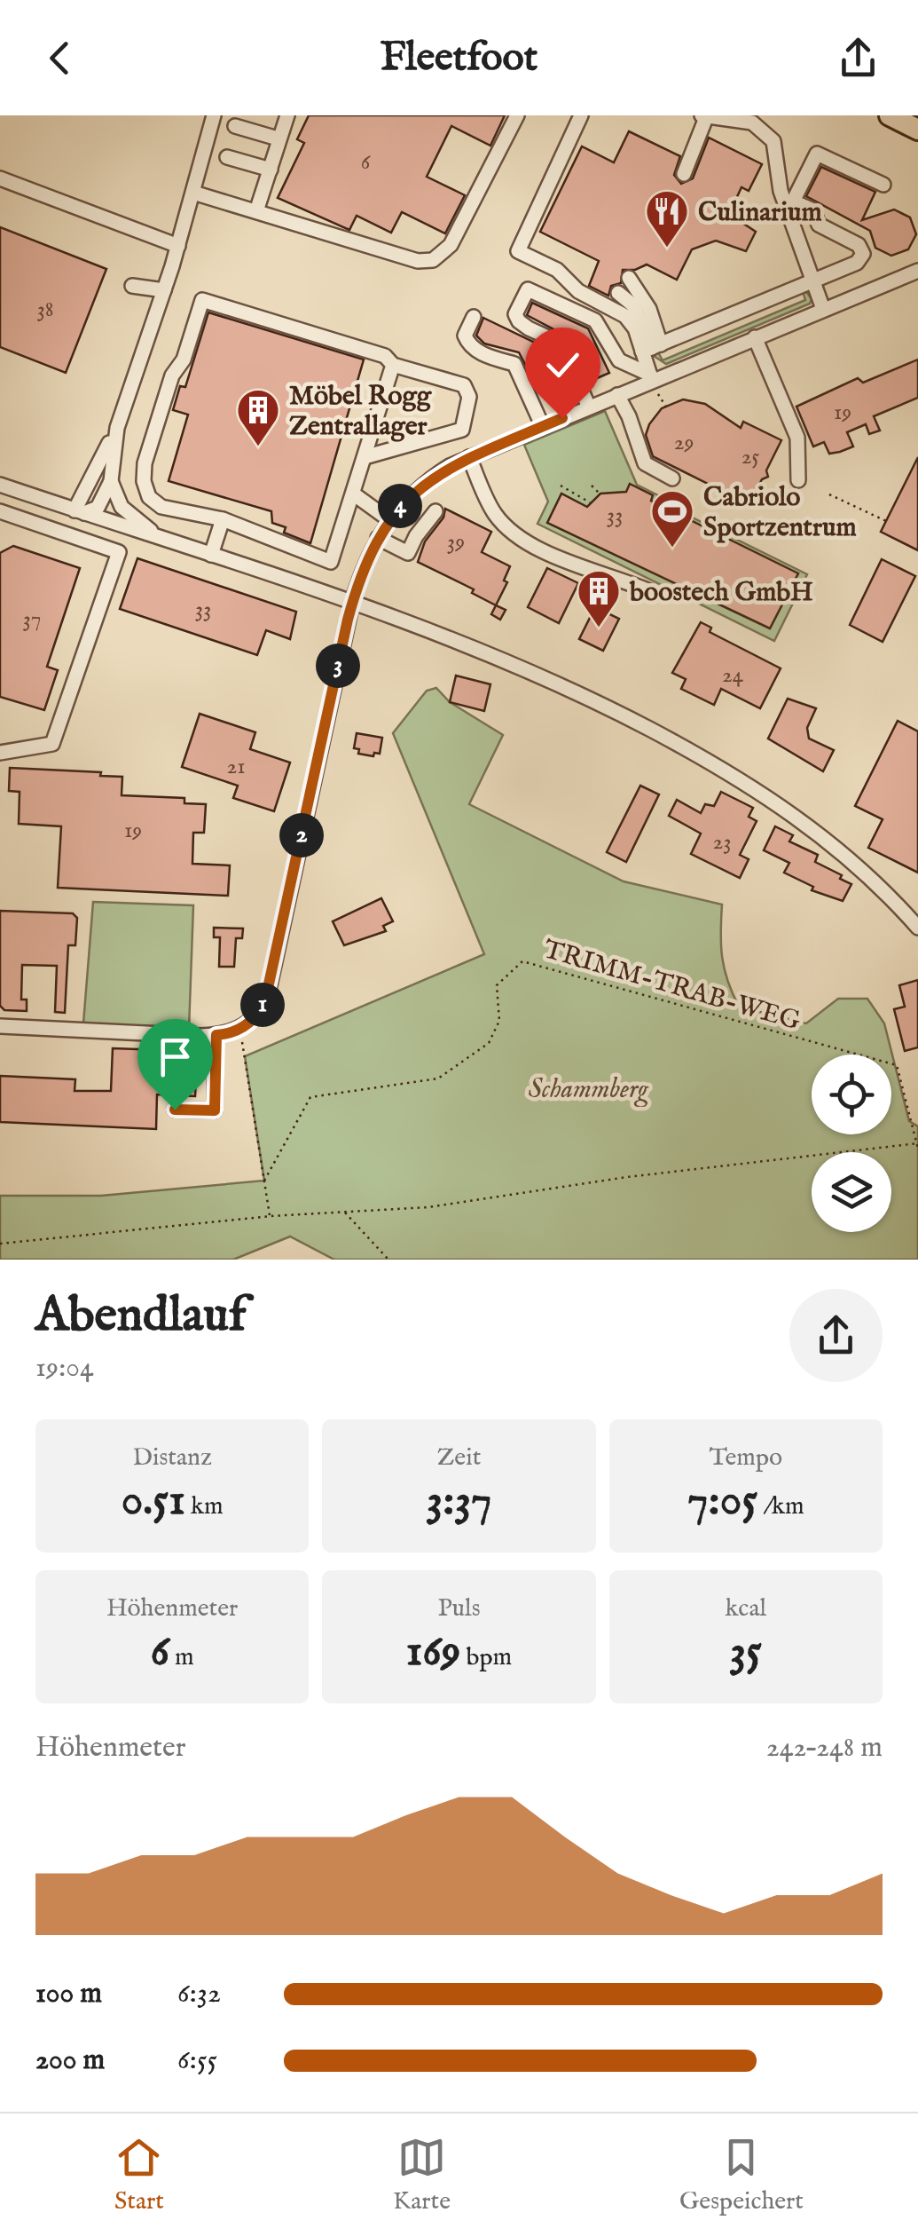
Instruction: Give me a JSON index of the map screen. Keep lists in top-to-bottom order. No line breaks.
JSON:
{"streets":{"path":["TRIMM-TRAB-WEG"]},"parks":["Schammberg"],"places":{"restaurant":["Culinarium"],"building":["Möbel Rogg Zentrallager","boostech GmbH"],"sports":["Cabriolo Sportzentrum"]},"house_numbers":["6","38","19","29","25","33","39","33","37","24","21","19","23"],"page":{"header":"Fleetfoot","pins":["4","3","2","1"],"heading":["Abendlauf","19:04"],"stats":[["Distanz","0.51 km"],["Zeit","3:37"],["Tempo","7:05 /km"],["Höhenmeter","6 m"],["Puls","169 bpm"],["kcal","35"]],"chart":["Höhenmeter","242–248 m"],"list":[{"name":"100 m","note":"6:32"},{"name":"200 m","note":"6:55"}],"tabs":["Start","Karte","Gespeichert"]}}
